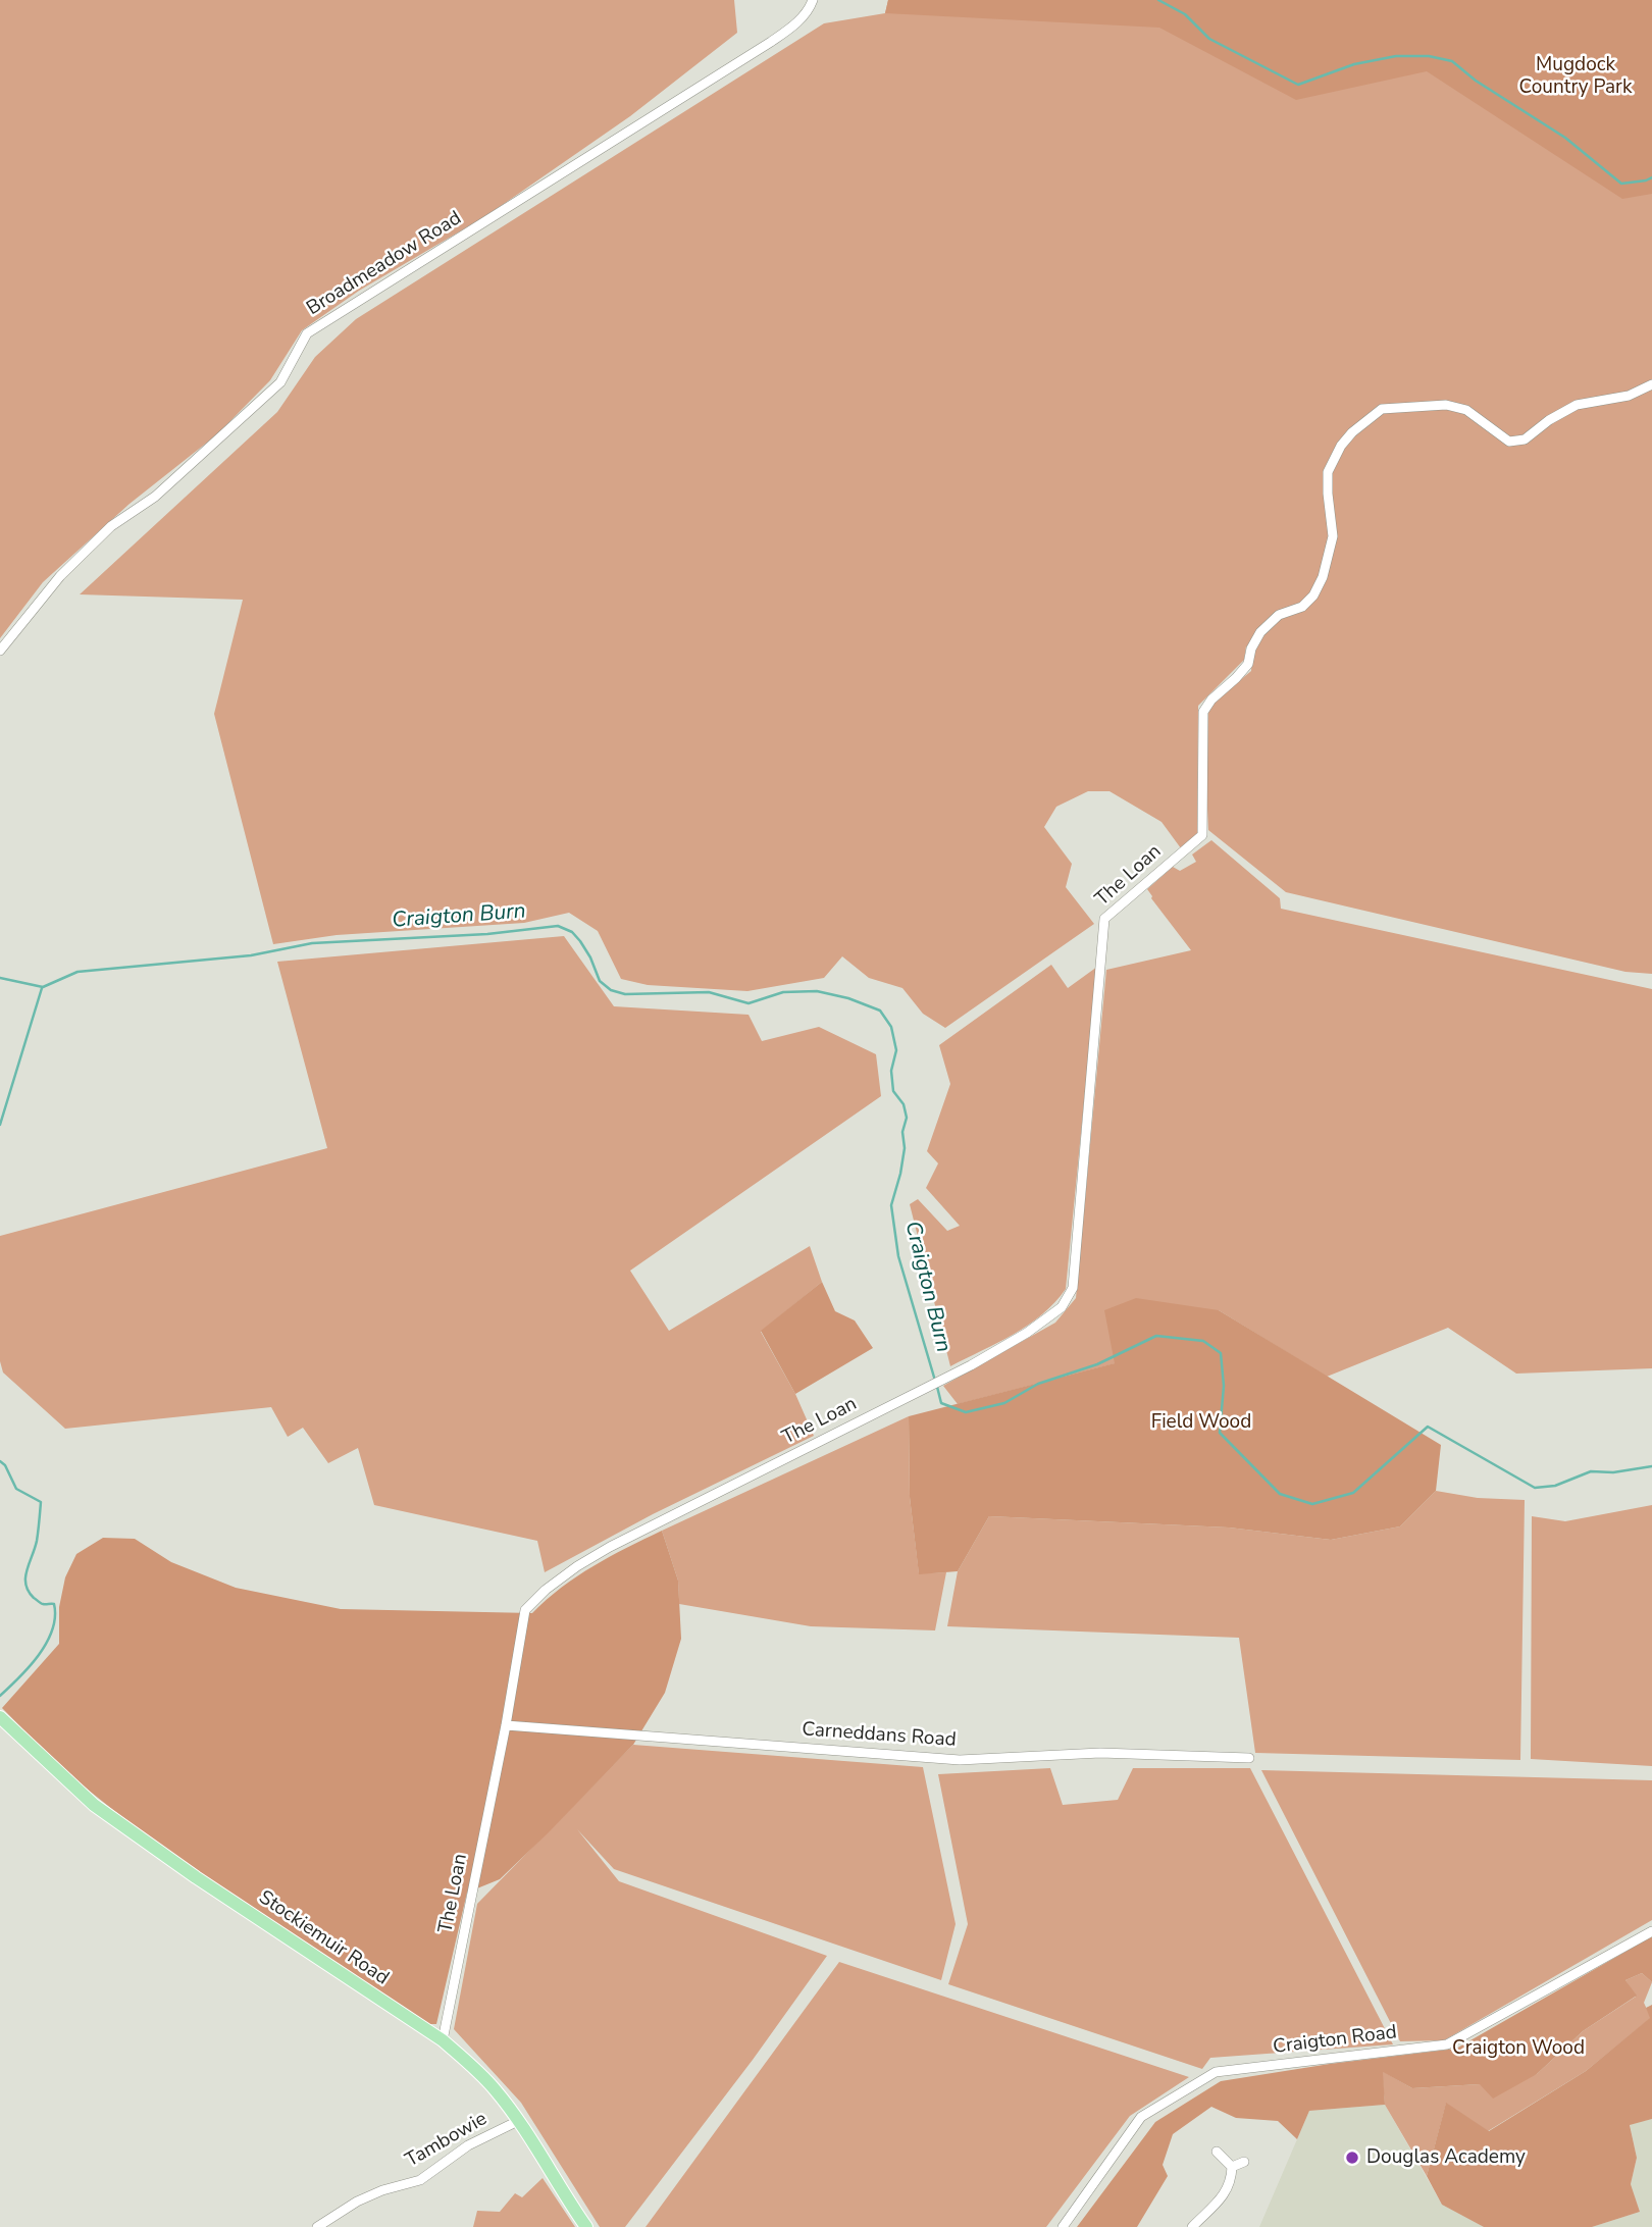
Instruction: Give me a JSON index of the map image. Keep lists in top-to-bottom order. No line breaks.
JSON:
{"streets":{"main road":["Stockiemuir Road"],"street":["Broadmeadow Road","The Loan","Carneddans Road","Craigton Road","Tambowie"]},"crossings":[["The Loan","Carneddans Road"],["The Loan","Stockiemuir Road"],["Stockiemuir Road","Tambowie"]],"water":["Craigton Burn"],"parks":["Mugdock Country Park","Field Wood","Craigton Wood"],"places":["Douglas Academy"]}
